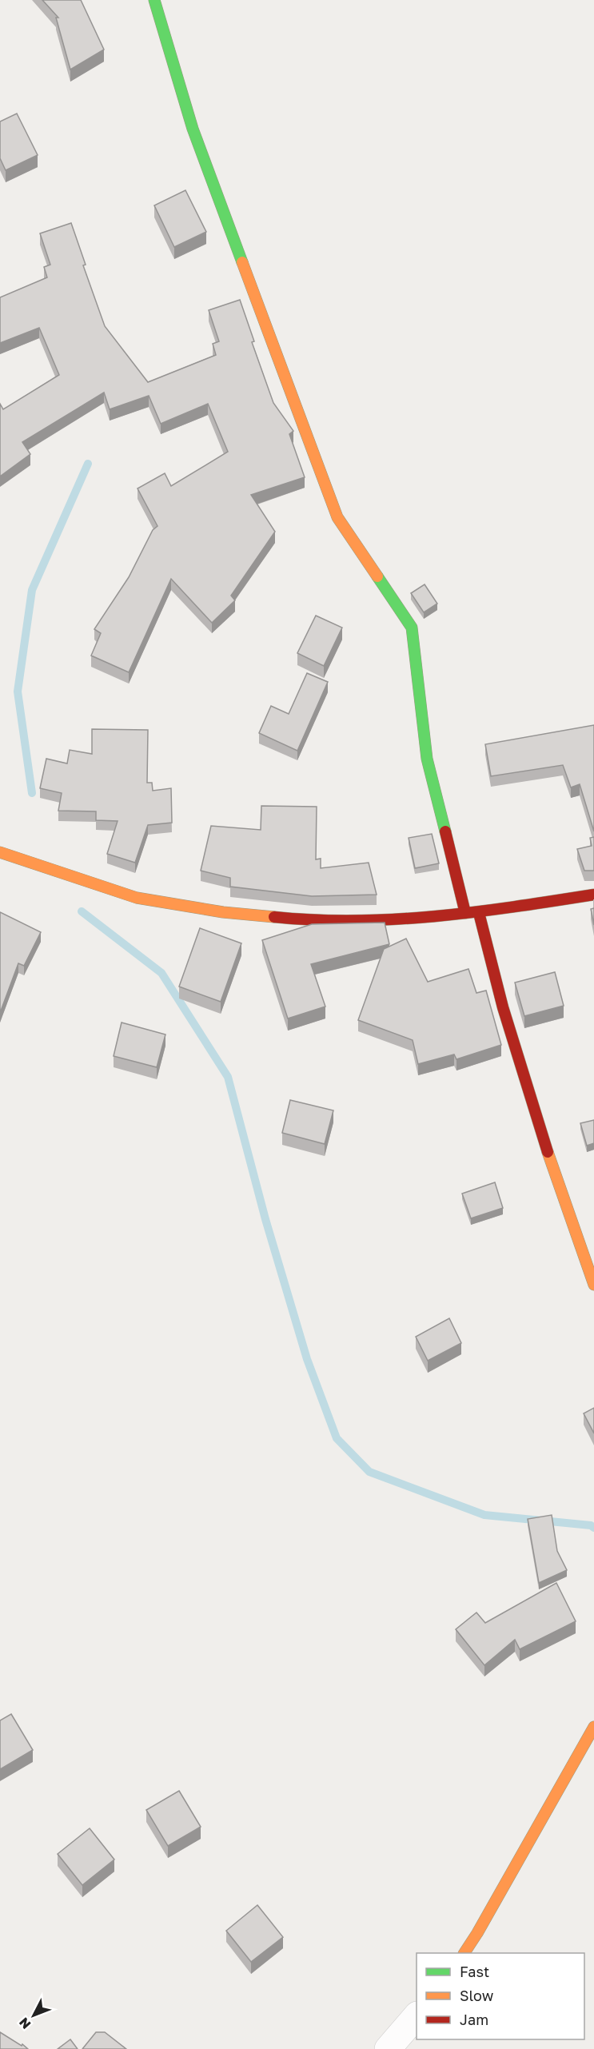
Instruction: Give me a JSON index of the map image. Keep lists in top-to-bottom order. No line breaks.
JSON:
{"legend":["Fast","Slow","Jam"],"north":"bottom left"}
